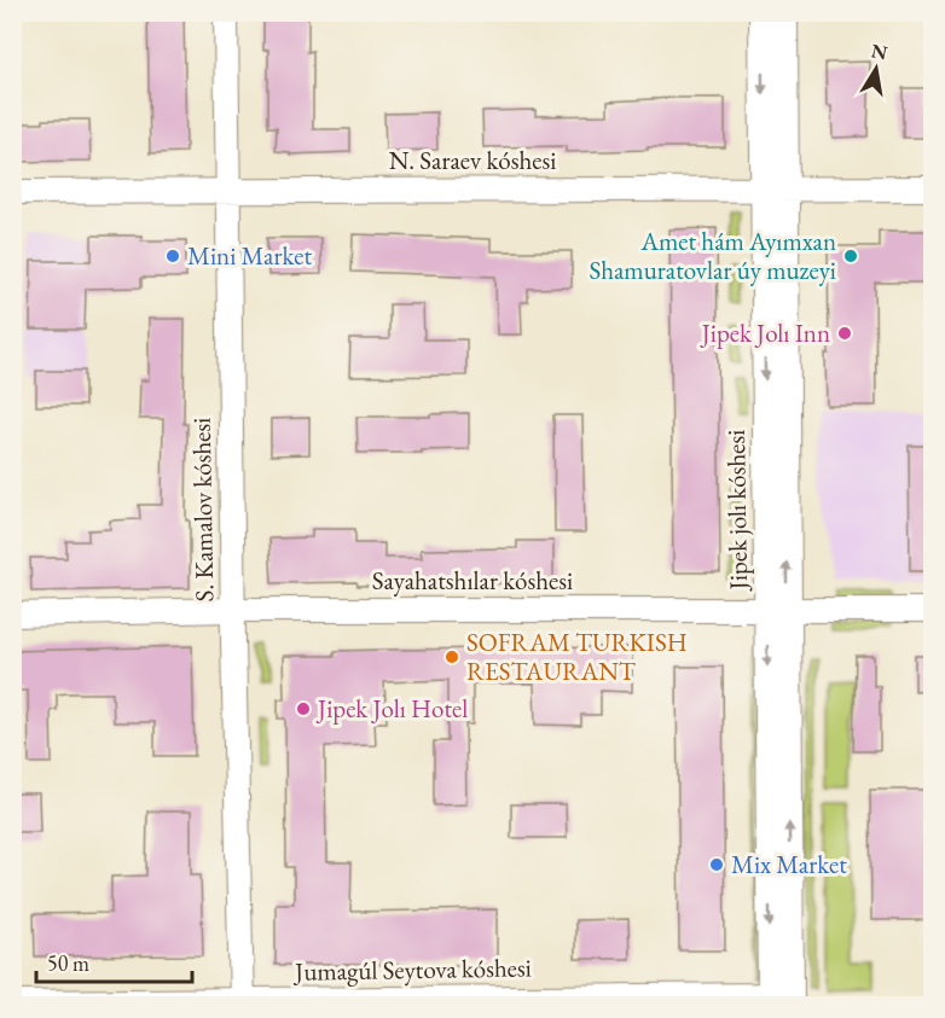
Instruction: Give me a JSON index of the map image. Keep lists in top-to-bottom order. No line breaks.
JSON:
{"streets":{"street":["N. Saraev kóshesi","S. Kamalov kóshesi","Jipek jolı kóshesi","Sayahatshılar kóshesi","Jumagúl Seytova kóshesi"]},"crossings":[["N. Saraev kóshesi","S. Kamalov kóshesi"],["N. Saraev kóshesi","Jipek jolı kóshesi"],["S. Kamalov kóshesi","Sayahatshılar kóshesi"],["S. Kamalov kóshesi","Jumagúl Seytova kóshesi"],["Jipek jolı kóshesi","Sayahatshılar kóshesi"],["Jipek jolı kóshesi","Jumagúl Seytova kóshesi"]],"places":["Mini Market","Amet hám Ayımxan Shamuratovlar úy muzeyi","Jipek Jolı Inn","SOFRAM TURKISH RESTAURANT","Jipek Jolı Hotel","Mix Market"],"scale_bar":"50 m","north":"top"}
